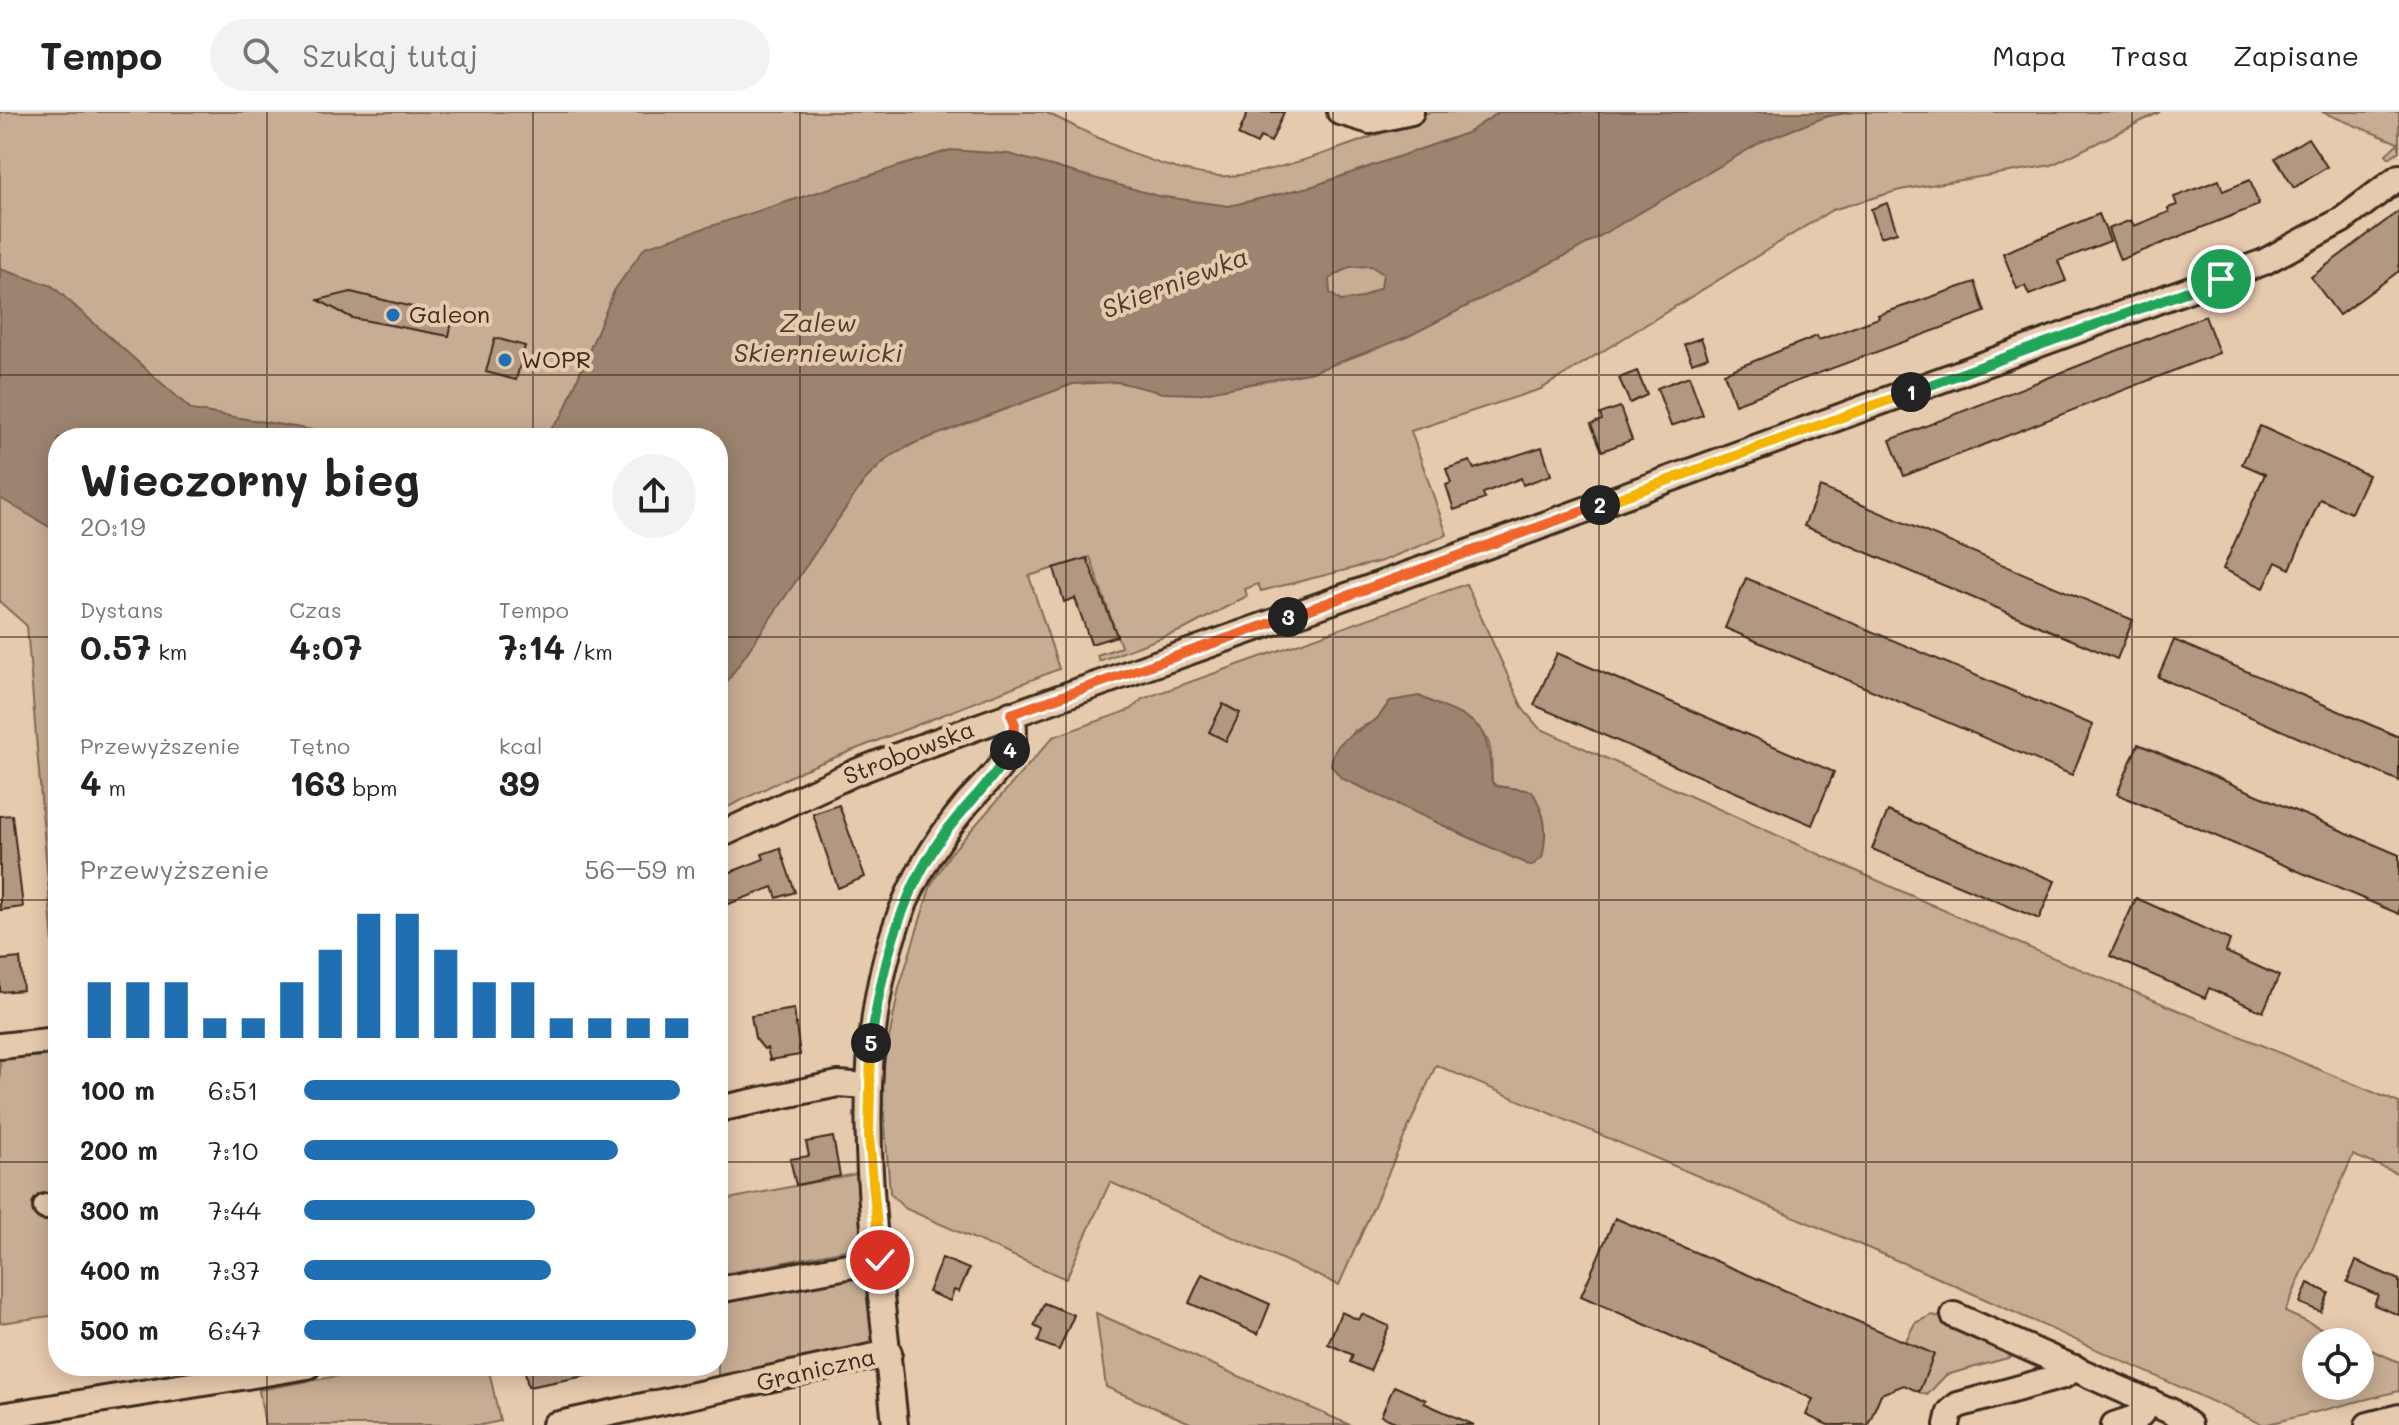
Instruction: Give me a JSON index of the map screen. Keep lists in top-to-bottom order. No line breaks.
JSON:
{"streets":{"street":["Strobowska","Graniczna"]},"crossings":[["Strobowska","Graniczna"]],"water":["Skierniewka","Zalew Skierniewicki"],"places":["Galeon","WOPR"],"page":{"header":"Tempo","search":"Szukaj tutaj","nav":["Mapa","Trasa","Zapisane"],"pins":["1","2","3","4","5"],"heading":["Wieczorny bieg","20:19"],"stats":[["Dystans","0.57 km"],["Czas","4:07"],["Tempo","7:14 /km"],["Przewyższenie","4 m"],["Tętno","163 bpm"],["kcal","39"]],"chart":["Przewyższenie","56–59 m"],"list":[{"name":"100 m","note":"6:51"},{"name":"200 m","note":"7:10"},{"name":"300 m","note":"7:44"},{"name":"400 m","note":"7:37"},{"name":"500 m","note":"6:47"}]}}
